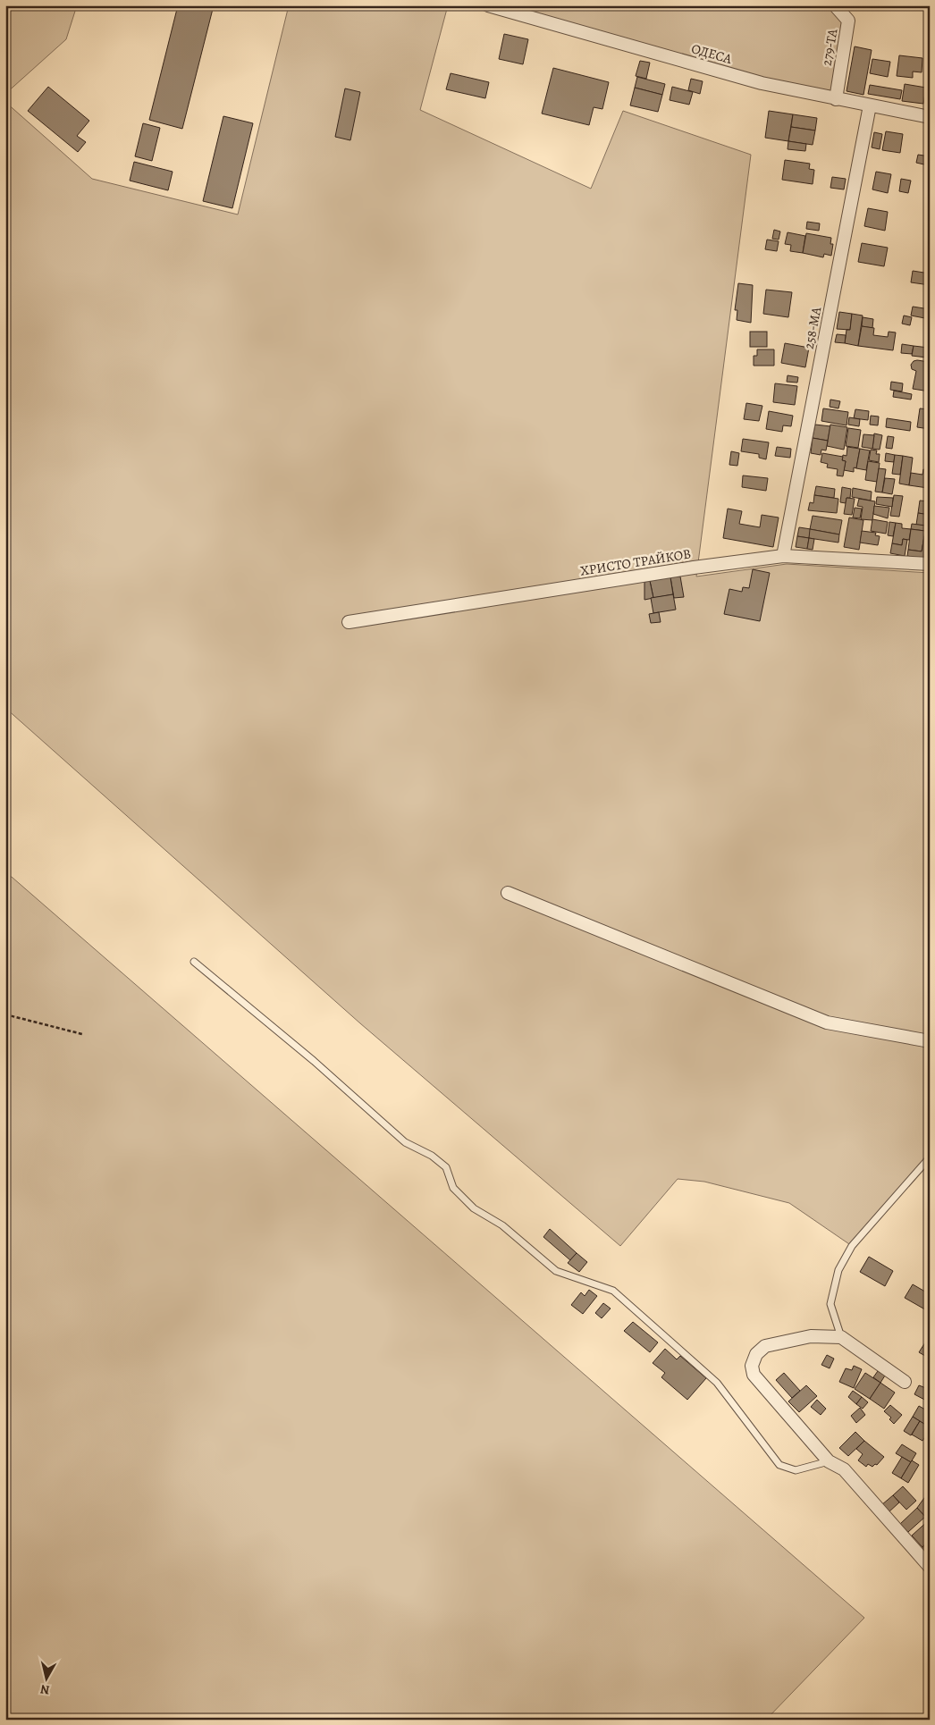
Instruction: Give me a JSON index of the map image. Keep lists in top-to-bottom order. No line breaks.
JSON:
{"streets":{"street":["279-ТА","ОДЕСА","258-МА","ХРИСТО ТРАЙКОВ"]},"crossings":[["279-ТА","ОДЕСА"],["ОДЕСА","258-МА"],["258-МА","ХРИСТО ТРАЙКОВ"]],"north":"bottom"}
